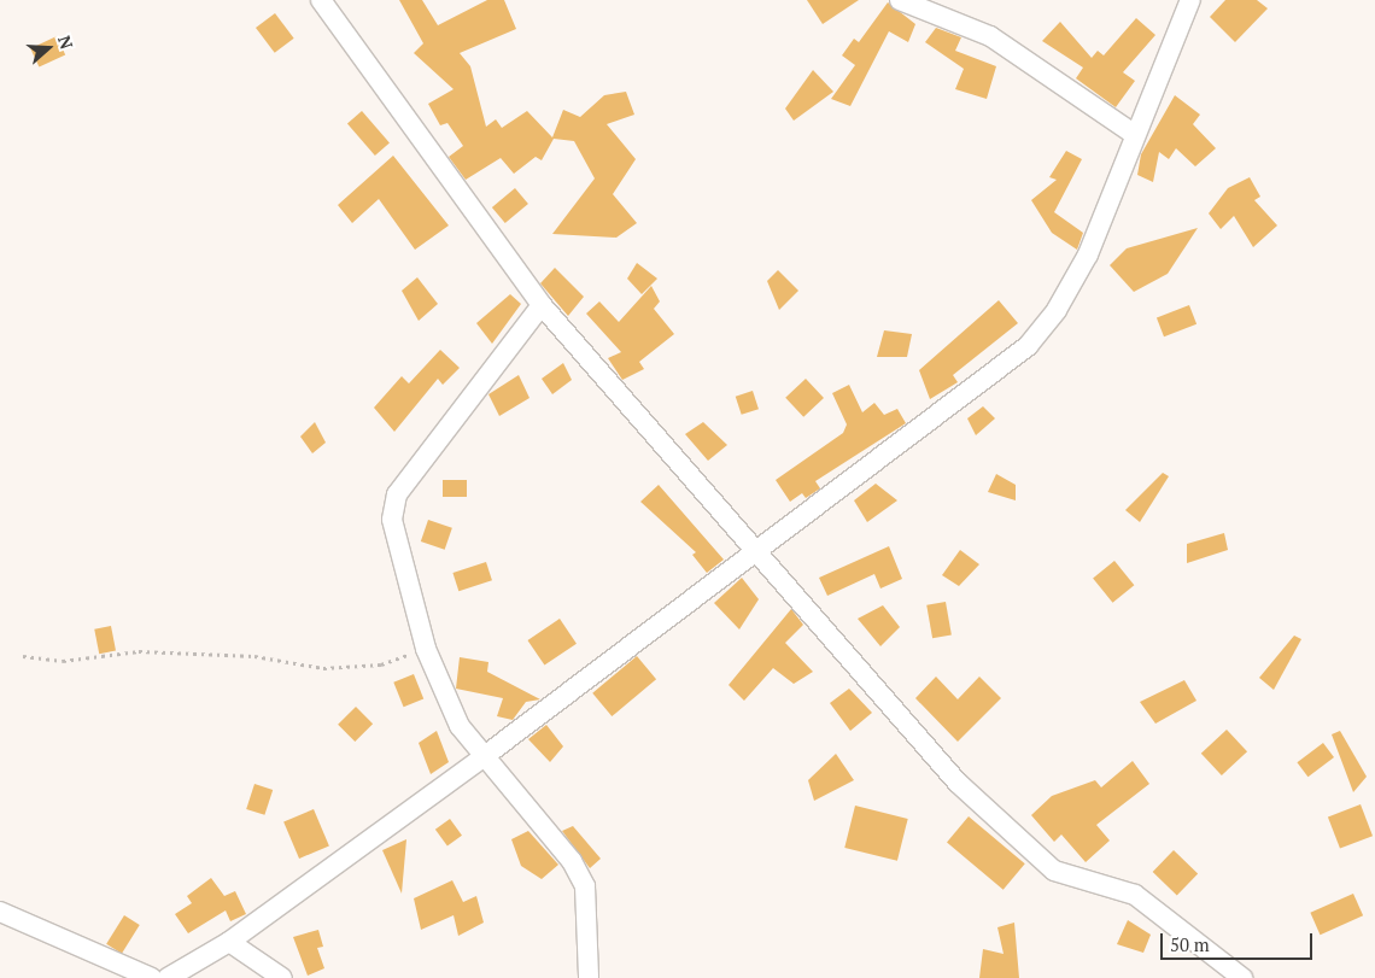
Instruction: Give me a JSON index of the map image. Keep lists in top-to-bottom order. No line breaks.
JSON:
{"scale_bar":"50 m","north":"right"}
